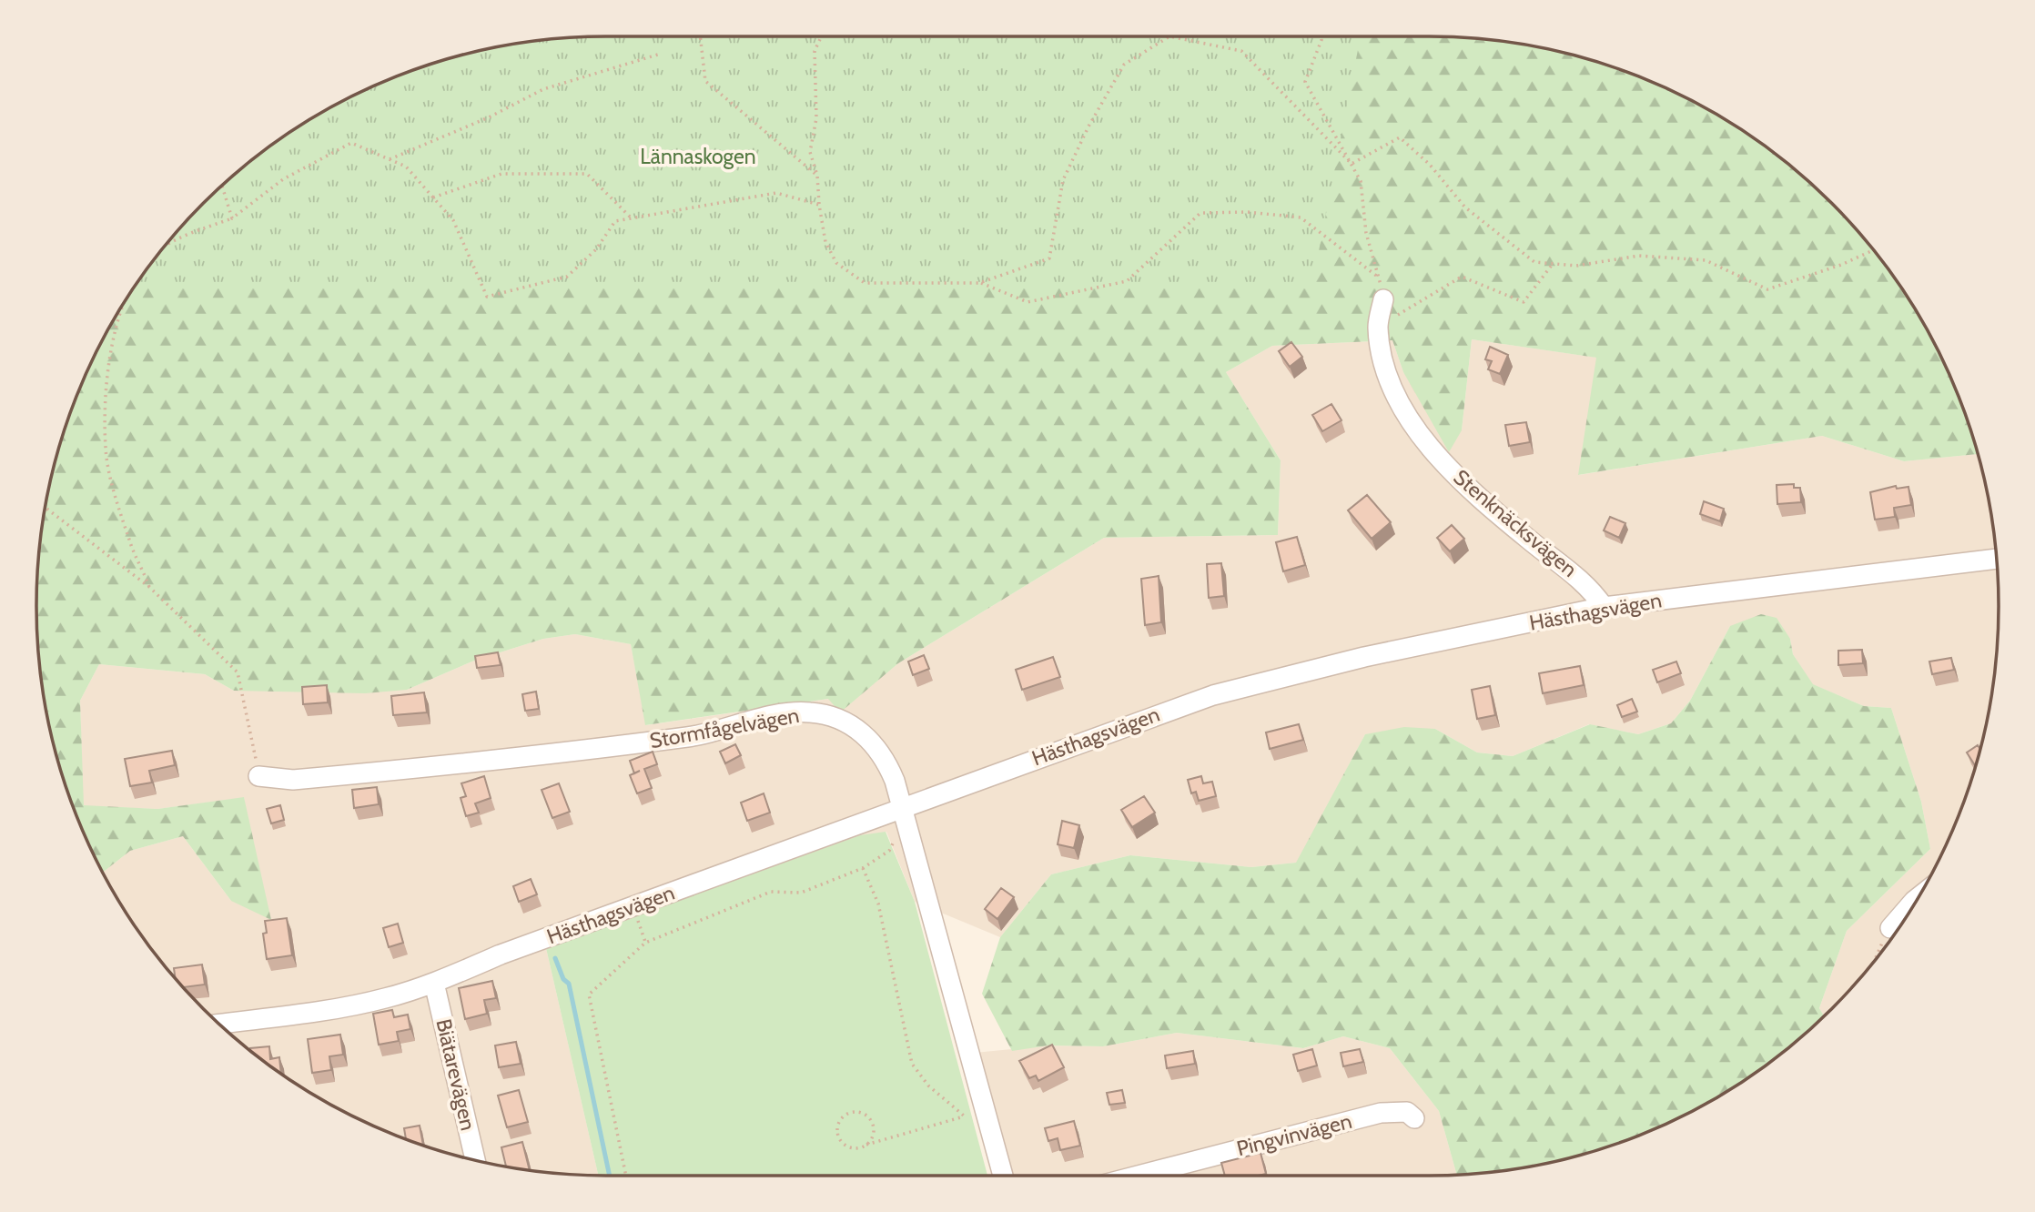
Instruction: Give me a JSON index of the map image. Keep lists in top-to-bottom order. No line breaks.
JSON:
{"streets":{"street":["Stenknäcksvägen","Hästhagsvägen","Stormfågelvägen","Biätarevägen","Pingvinvägen"]},"crossings":[["Stenknäcksvägen","Hästhagsvägen"],["Hästhagsvägen","Stormfågelvägen"],["Hästhagsvägen","Biätarevägen"]],"parks":["Lännaskogen"]}
